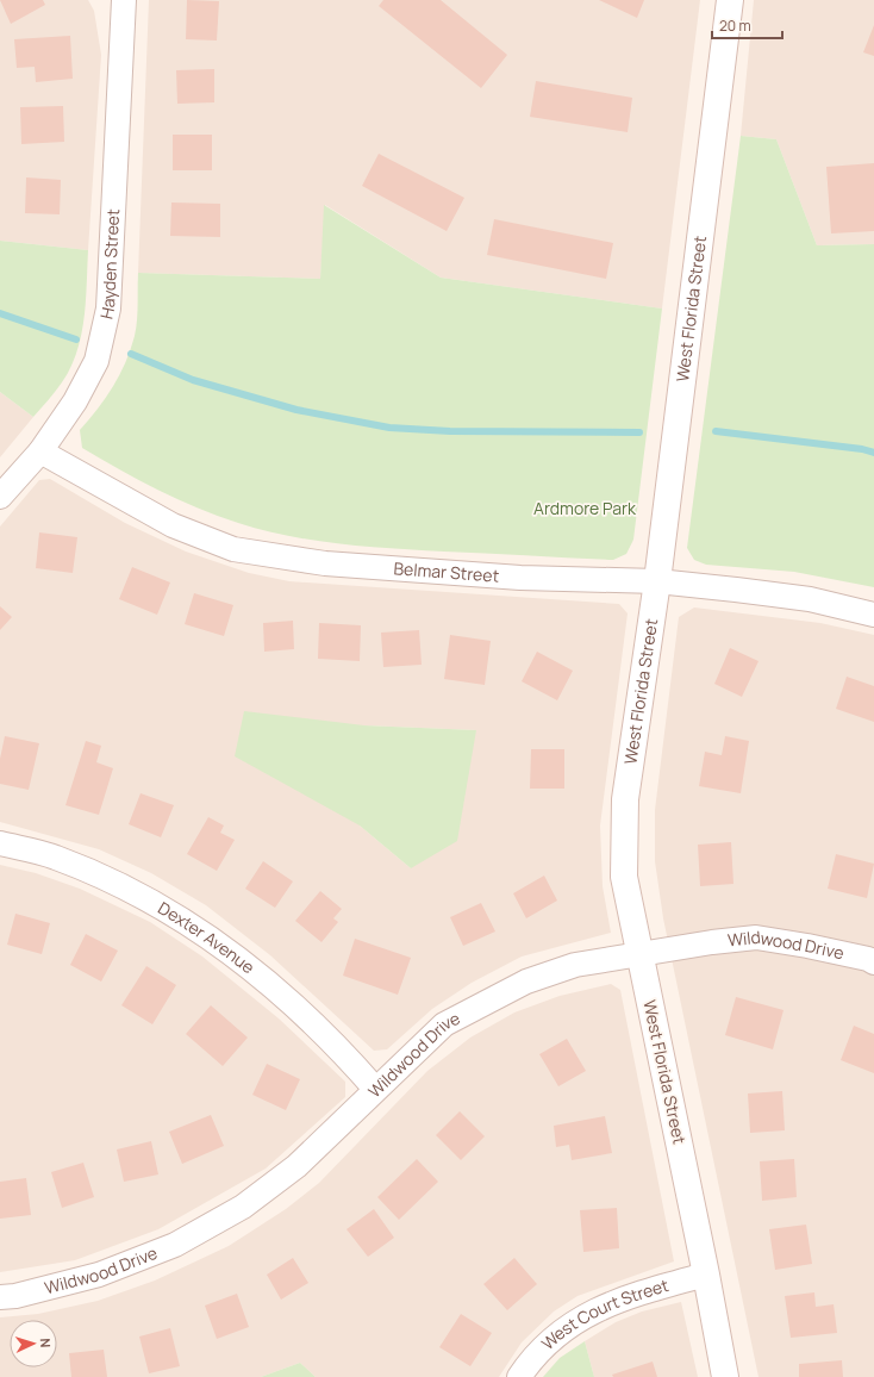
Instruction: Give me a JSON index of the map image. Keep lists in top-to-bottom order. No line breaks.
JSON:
{"streets":{"street":["Hayden Street","West Florida Street","Belmar Street","Dexter Avenue","Wildwood Drive","West Court Street"]},"crossings":[["Hayden Street","Belmar Street"],["West Florida Street","Belmar Street"],["West Florida Street","Wildwood Drive"],["West Florida Street","West Court Street"],["Dexter Avenue","Wildwood Drive"]],"parks":["Ardmore Park"],"scale_bar":"20 m","north":"right"}
